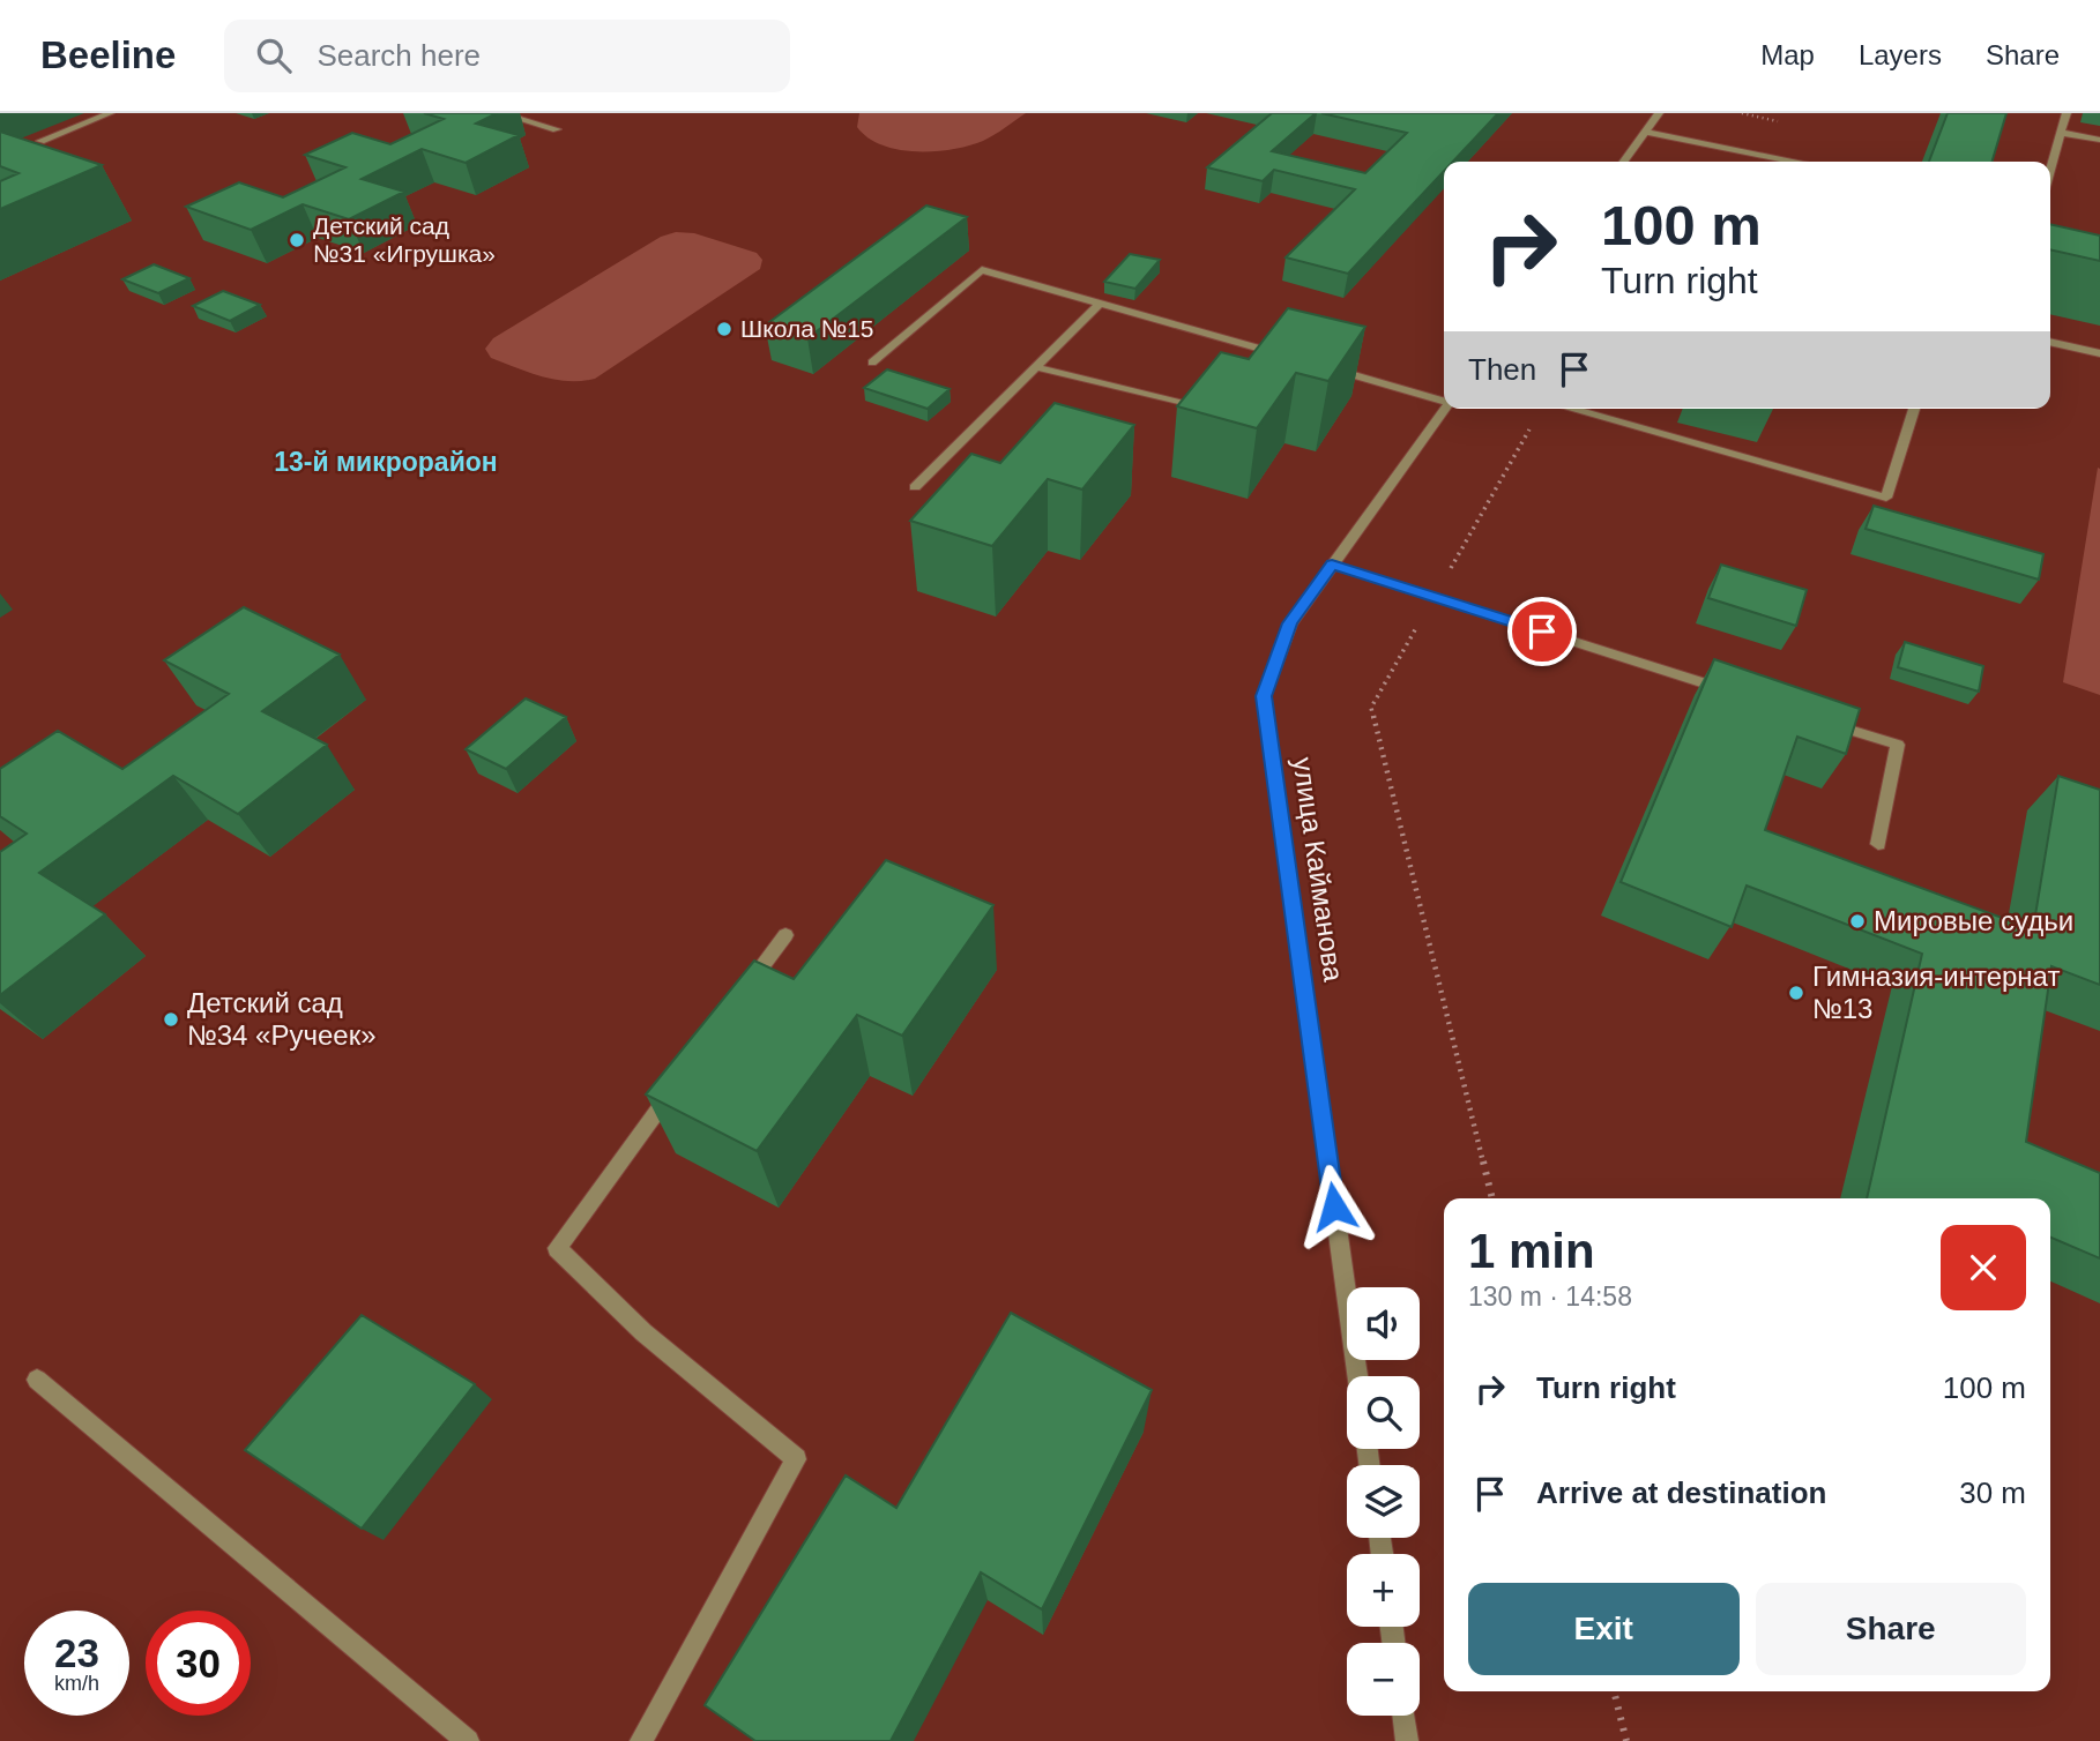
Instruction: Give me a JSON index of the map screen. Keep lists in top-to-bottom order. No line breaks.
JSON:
{"streets":{"street":["улица Кайманова"]},"districts":["13-й микрорайон"],"places":["Детский сад №31 «Игрушка»","Школа №15","Мировые судьи","Гимназия-интернат №13","Детский сад №34 «Ручеек»"],"page":{"header":"Beeline","search":"Search here","nav":["Map","Layers","Share"],"turn":["100 m","Turn right"],"then":"Then","heading":["1 min","130 m · 14:58"],"map_buttons":["+","−"],"list":[{"name":"Turn right","value":"100 m"},{"name":"Arrive at destination","value":"30 m"}],"buttons":["Exit","Share"],"speed":"23 km/h","limit":"30"}}
